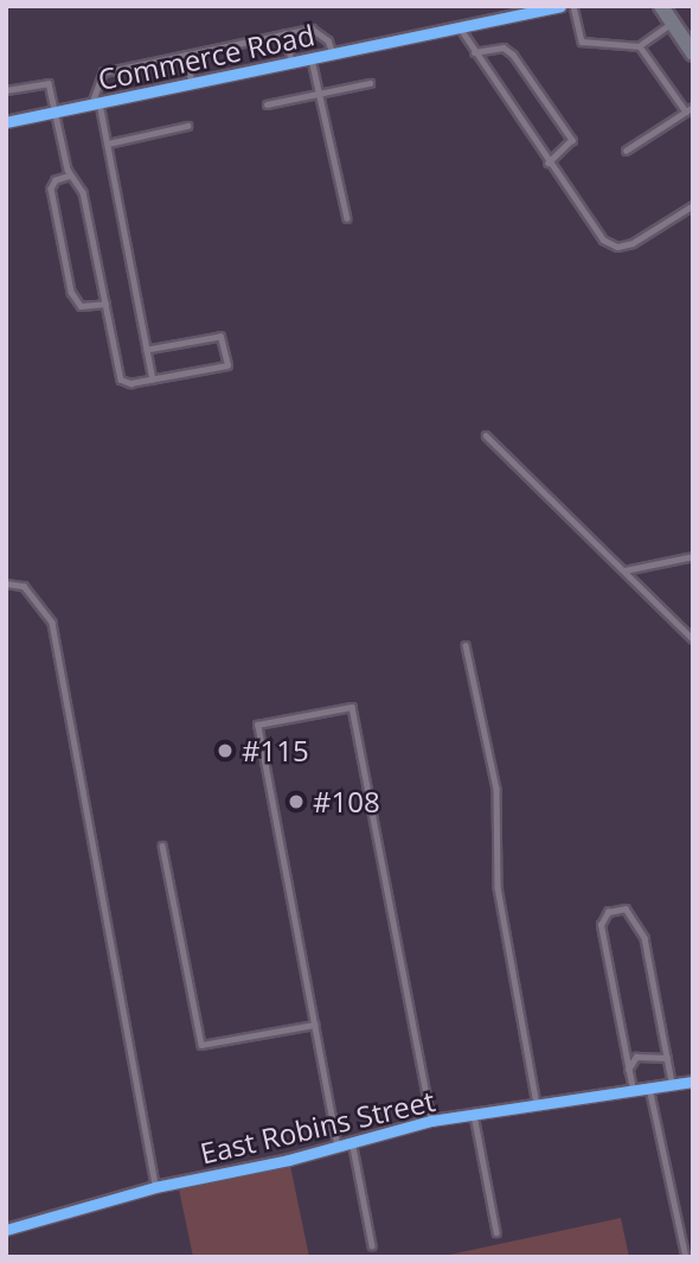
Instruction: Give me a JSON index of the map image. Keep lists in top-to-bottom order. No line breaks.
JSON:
{"streets":{"street":["Commerce Road","East Robins Street"]},"places":["#115","#108"]}
